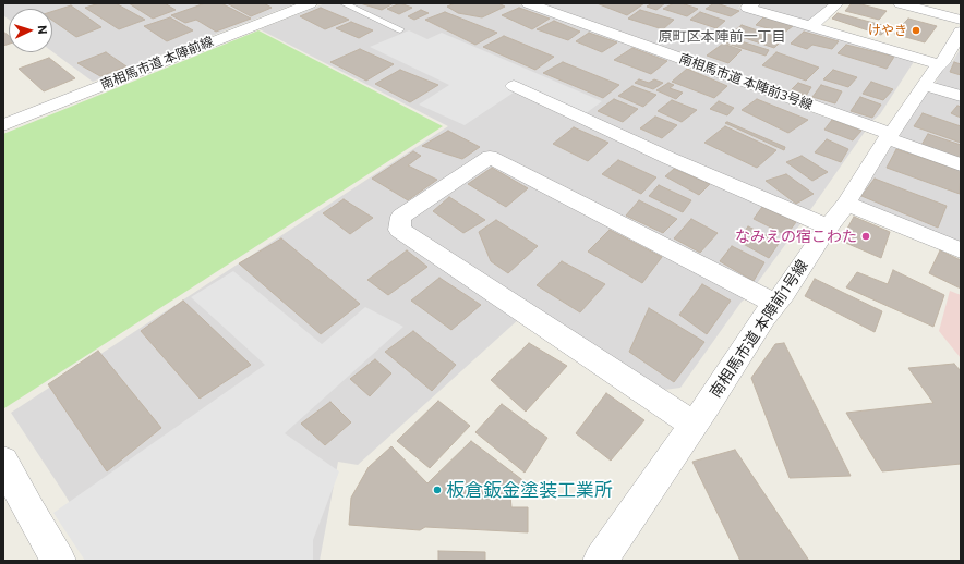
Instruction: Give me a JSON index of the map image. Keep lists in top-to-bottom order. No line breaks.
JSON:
{"streets":{"street":["南相馬市道 本陣前線","南相馬市道 本陣前3号線","南相馬市道 本陣前1号線"]},"crossings":[["南相馬市道 本陣前3号線","南相馬市道 本陣前1号線"]],"districts":["原町区本陣前一丁目"],"places":["けやき","なみえの宿こわた","板倉鈑金塗装工業所"],"north":"right"}
